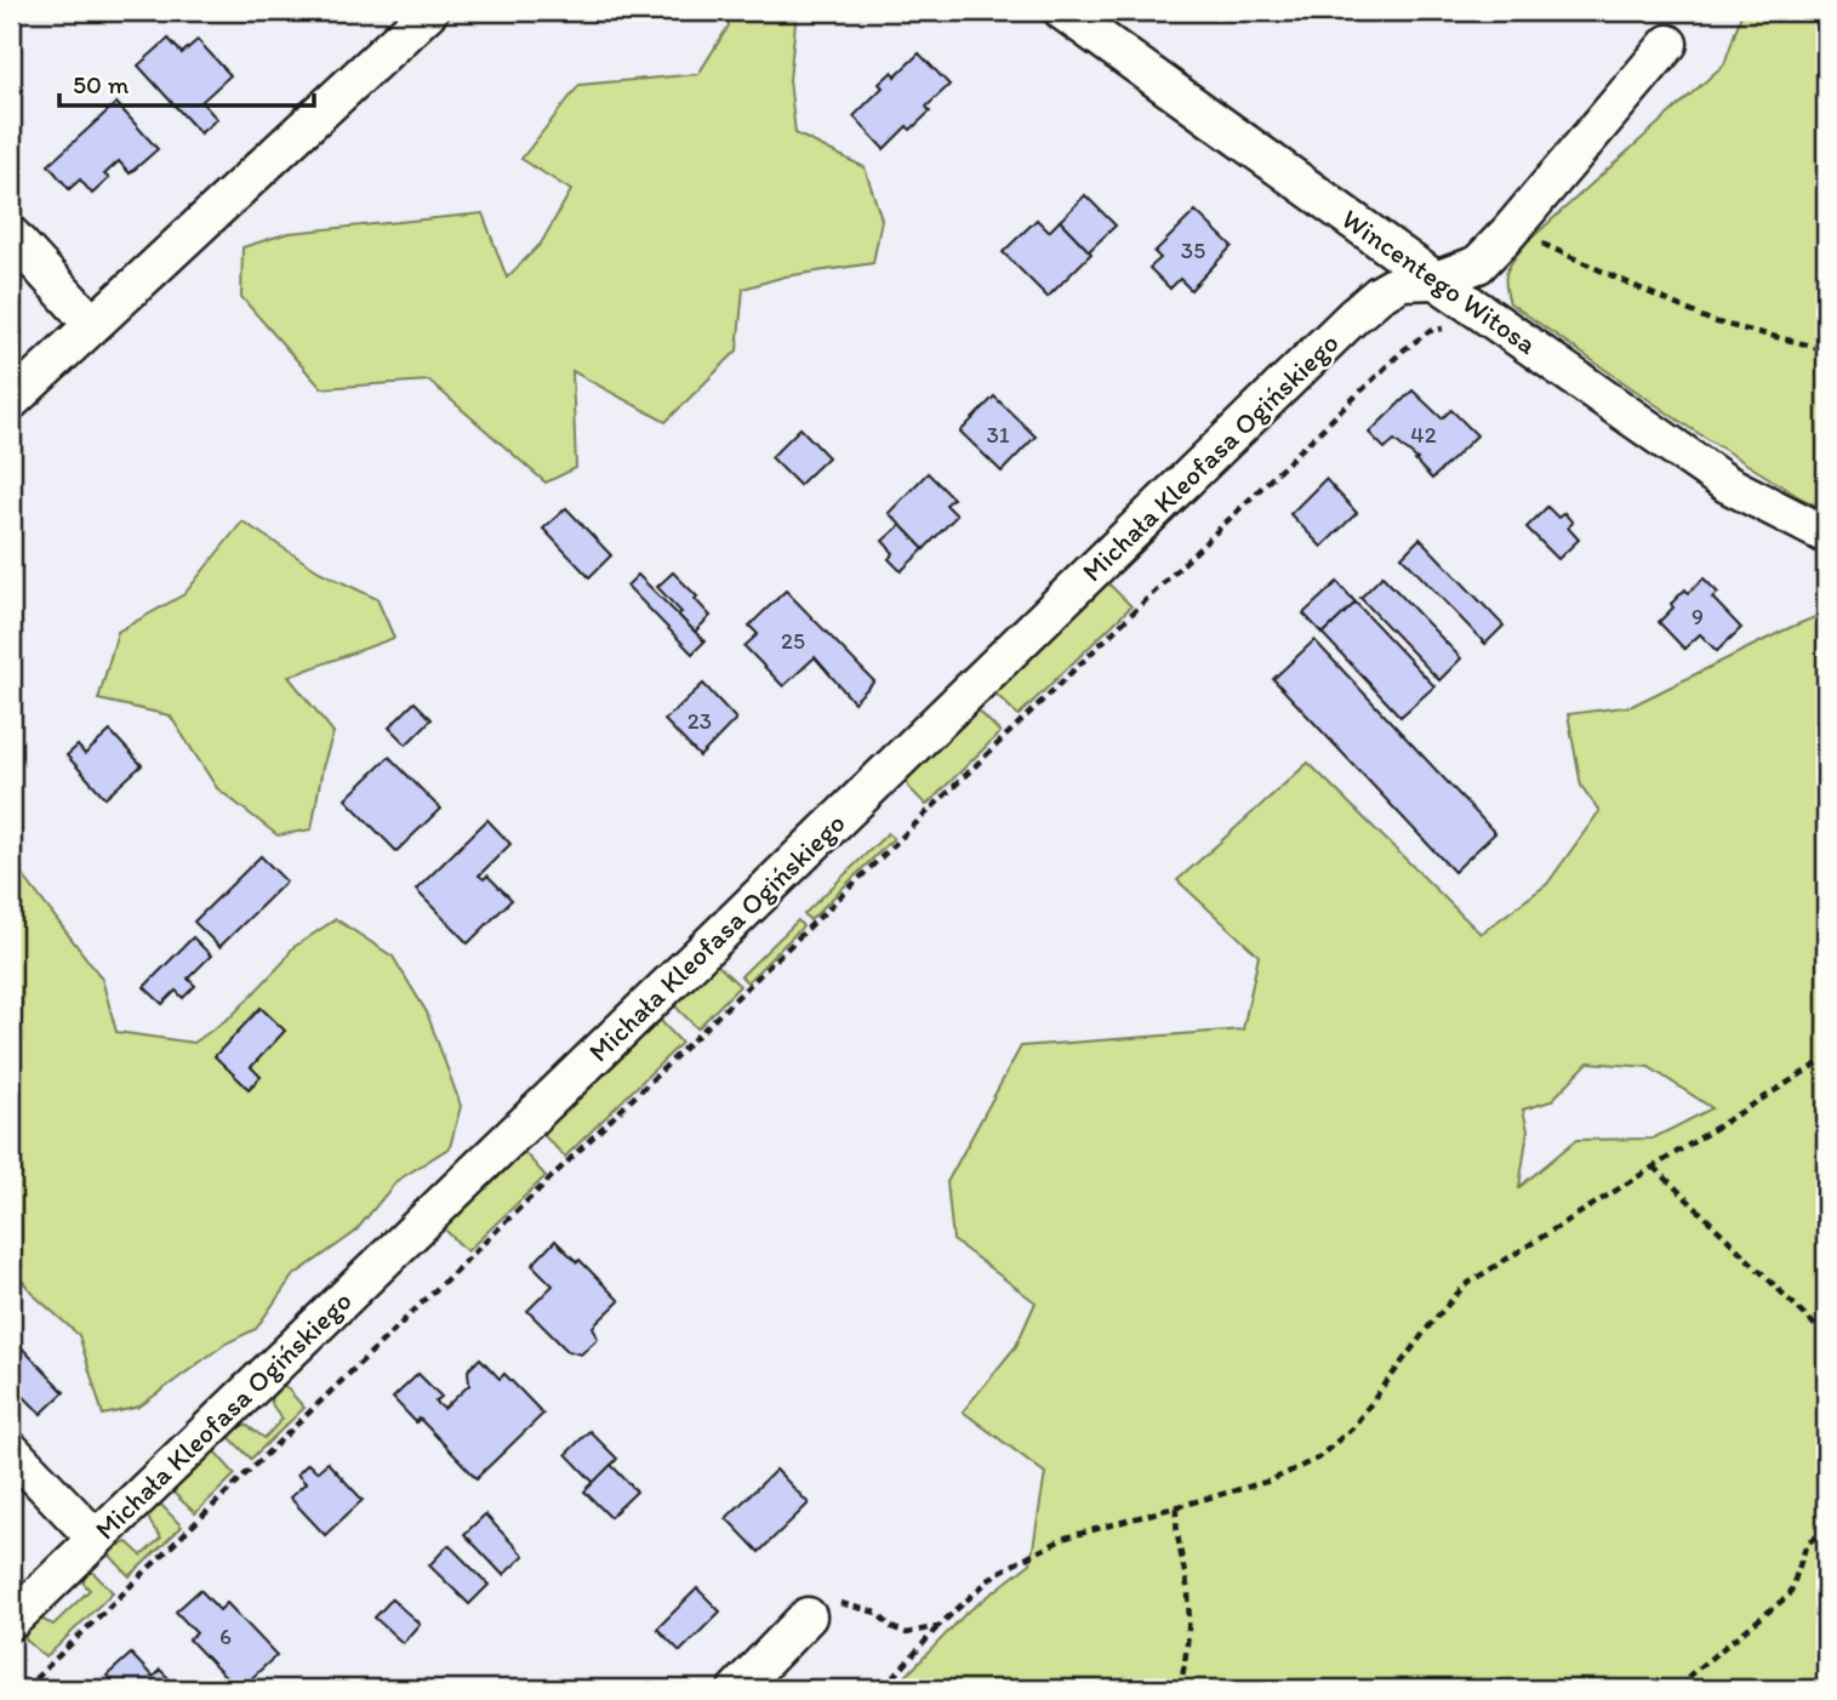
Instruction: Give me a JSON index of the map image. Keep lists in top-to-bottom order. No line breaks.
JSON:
{"streets":{"street":["Wincentego Witosa","Michała Kleofasa Ogińskiego"]},"crossings":[["Wincentego Witosa","Michała Kleofasa Ogińskiego"]],"house_numbers":["35","31","42","9","25","23","6"],"scale_bar":"50 m"}
